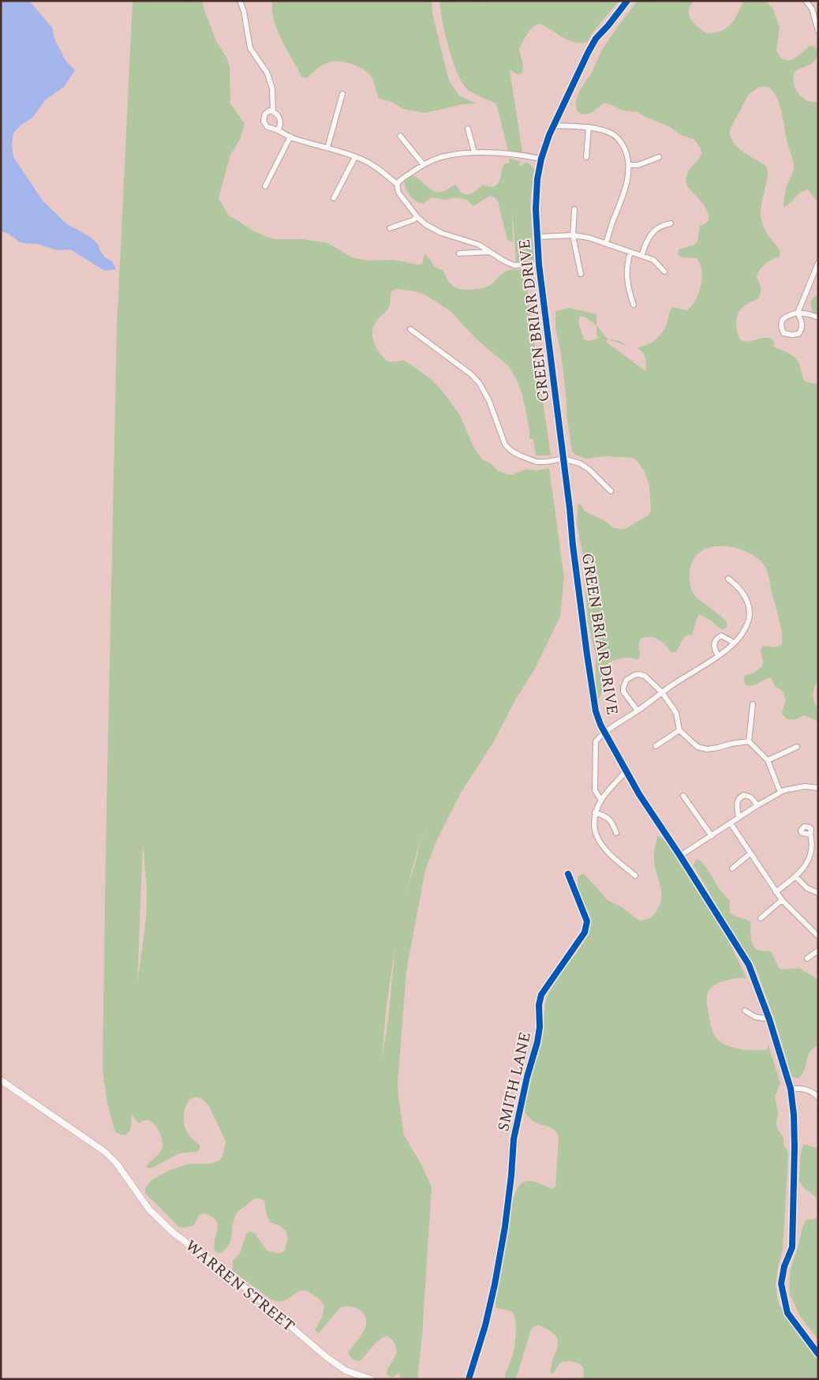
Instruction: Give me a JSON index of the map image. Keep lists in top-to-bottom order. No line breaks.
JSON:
{"streets":{"street":["GREEN BRIAR DRIVE","SMITH LANE","WARREN STREET"]}}
